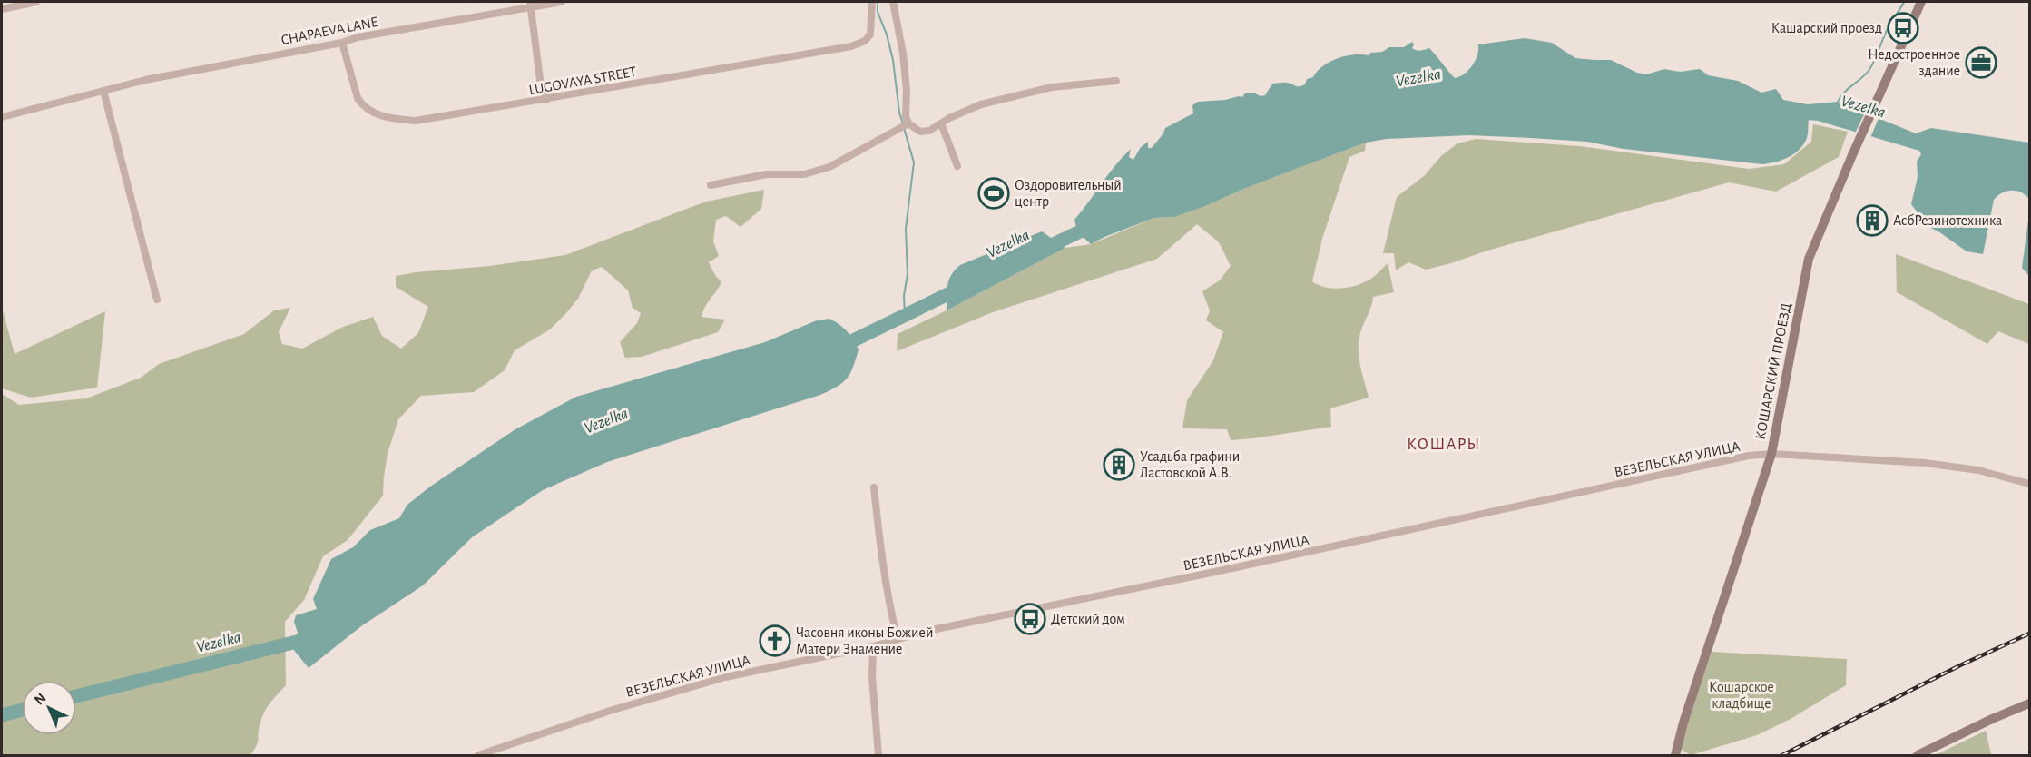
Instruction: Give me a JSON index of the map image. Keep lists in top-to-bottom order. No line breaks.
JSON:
{"streets":{"street":["CHAPAEVA LANE","LUGOVAYA STREET","КОШАРСКИЙ ПРОЕЗД","ВЕЗЕЛЬСКАЯ УЛИЦА"]},"crossings":[["CHAPAEVA LANE","LUGOVAYA STREET"],["КОШАРСКИЙ ПРОЕЗД","ВЕЗЕЛЬСКАЯ УЛИЦА"]],"districts":["КОШАРЫ"],"water":["Vezelka"],"parks":["Кошарское кладбище"],"places":{"bus stop":["Кашарский проезд","Детский дом"],"office":["Недостроенное здание"],"sports":["Оздоровительный центр"],"building":["АсбРезинотехника","Усадьба графини Ластовской А.В."],"church":["Часовня иконы Божией Матери Знамение"]},"north":"top left"}
